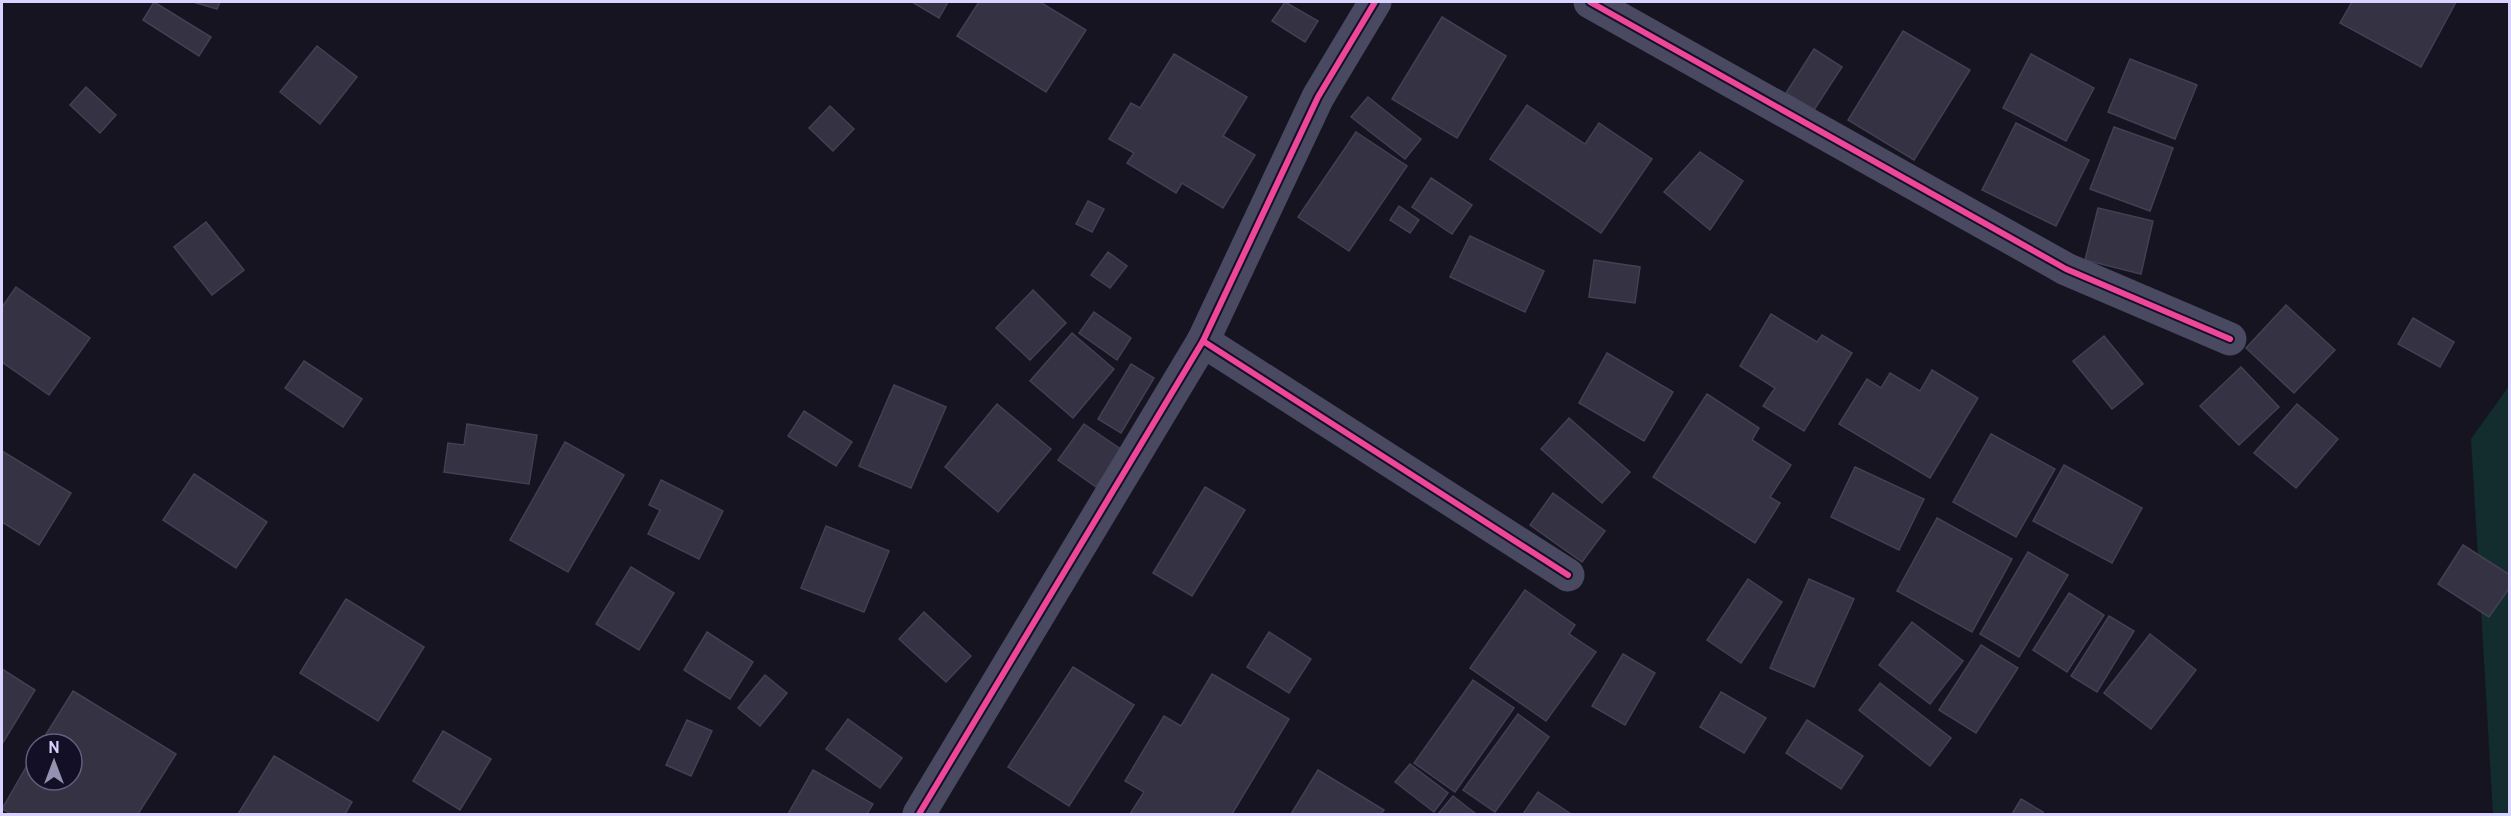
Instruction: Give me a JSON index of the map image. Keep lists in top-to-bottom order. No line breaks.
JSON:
{"north":"top"}
